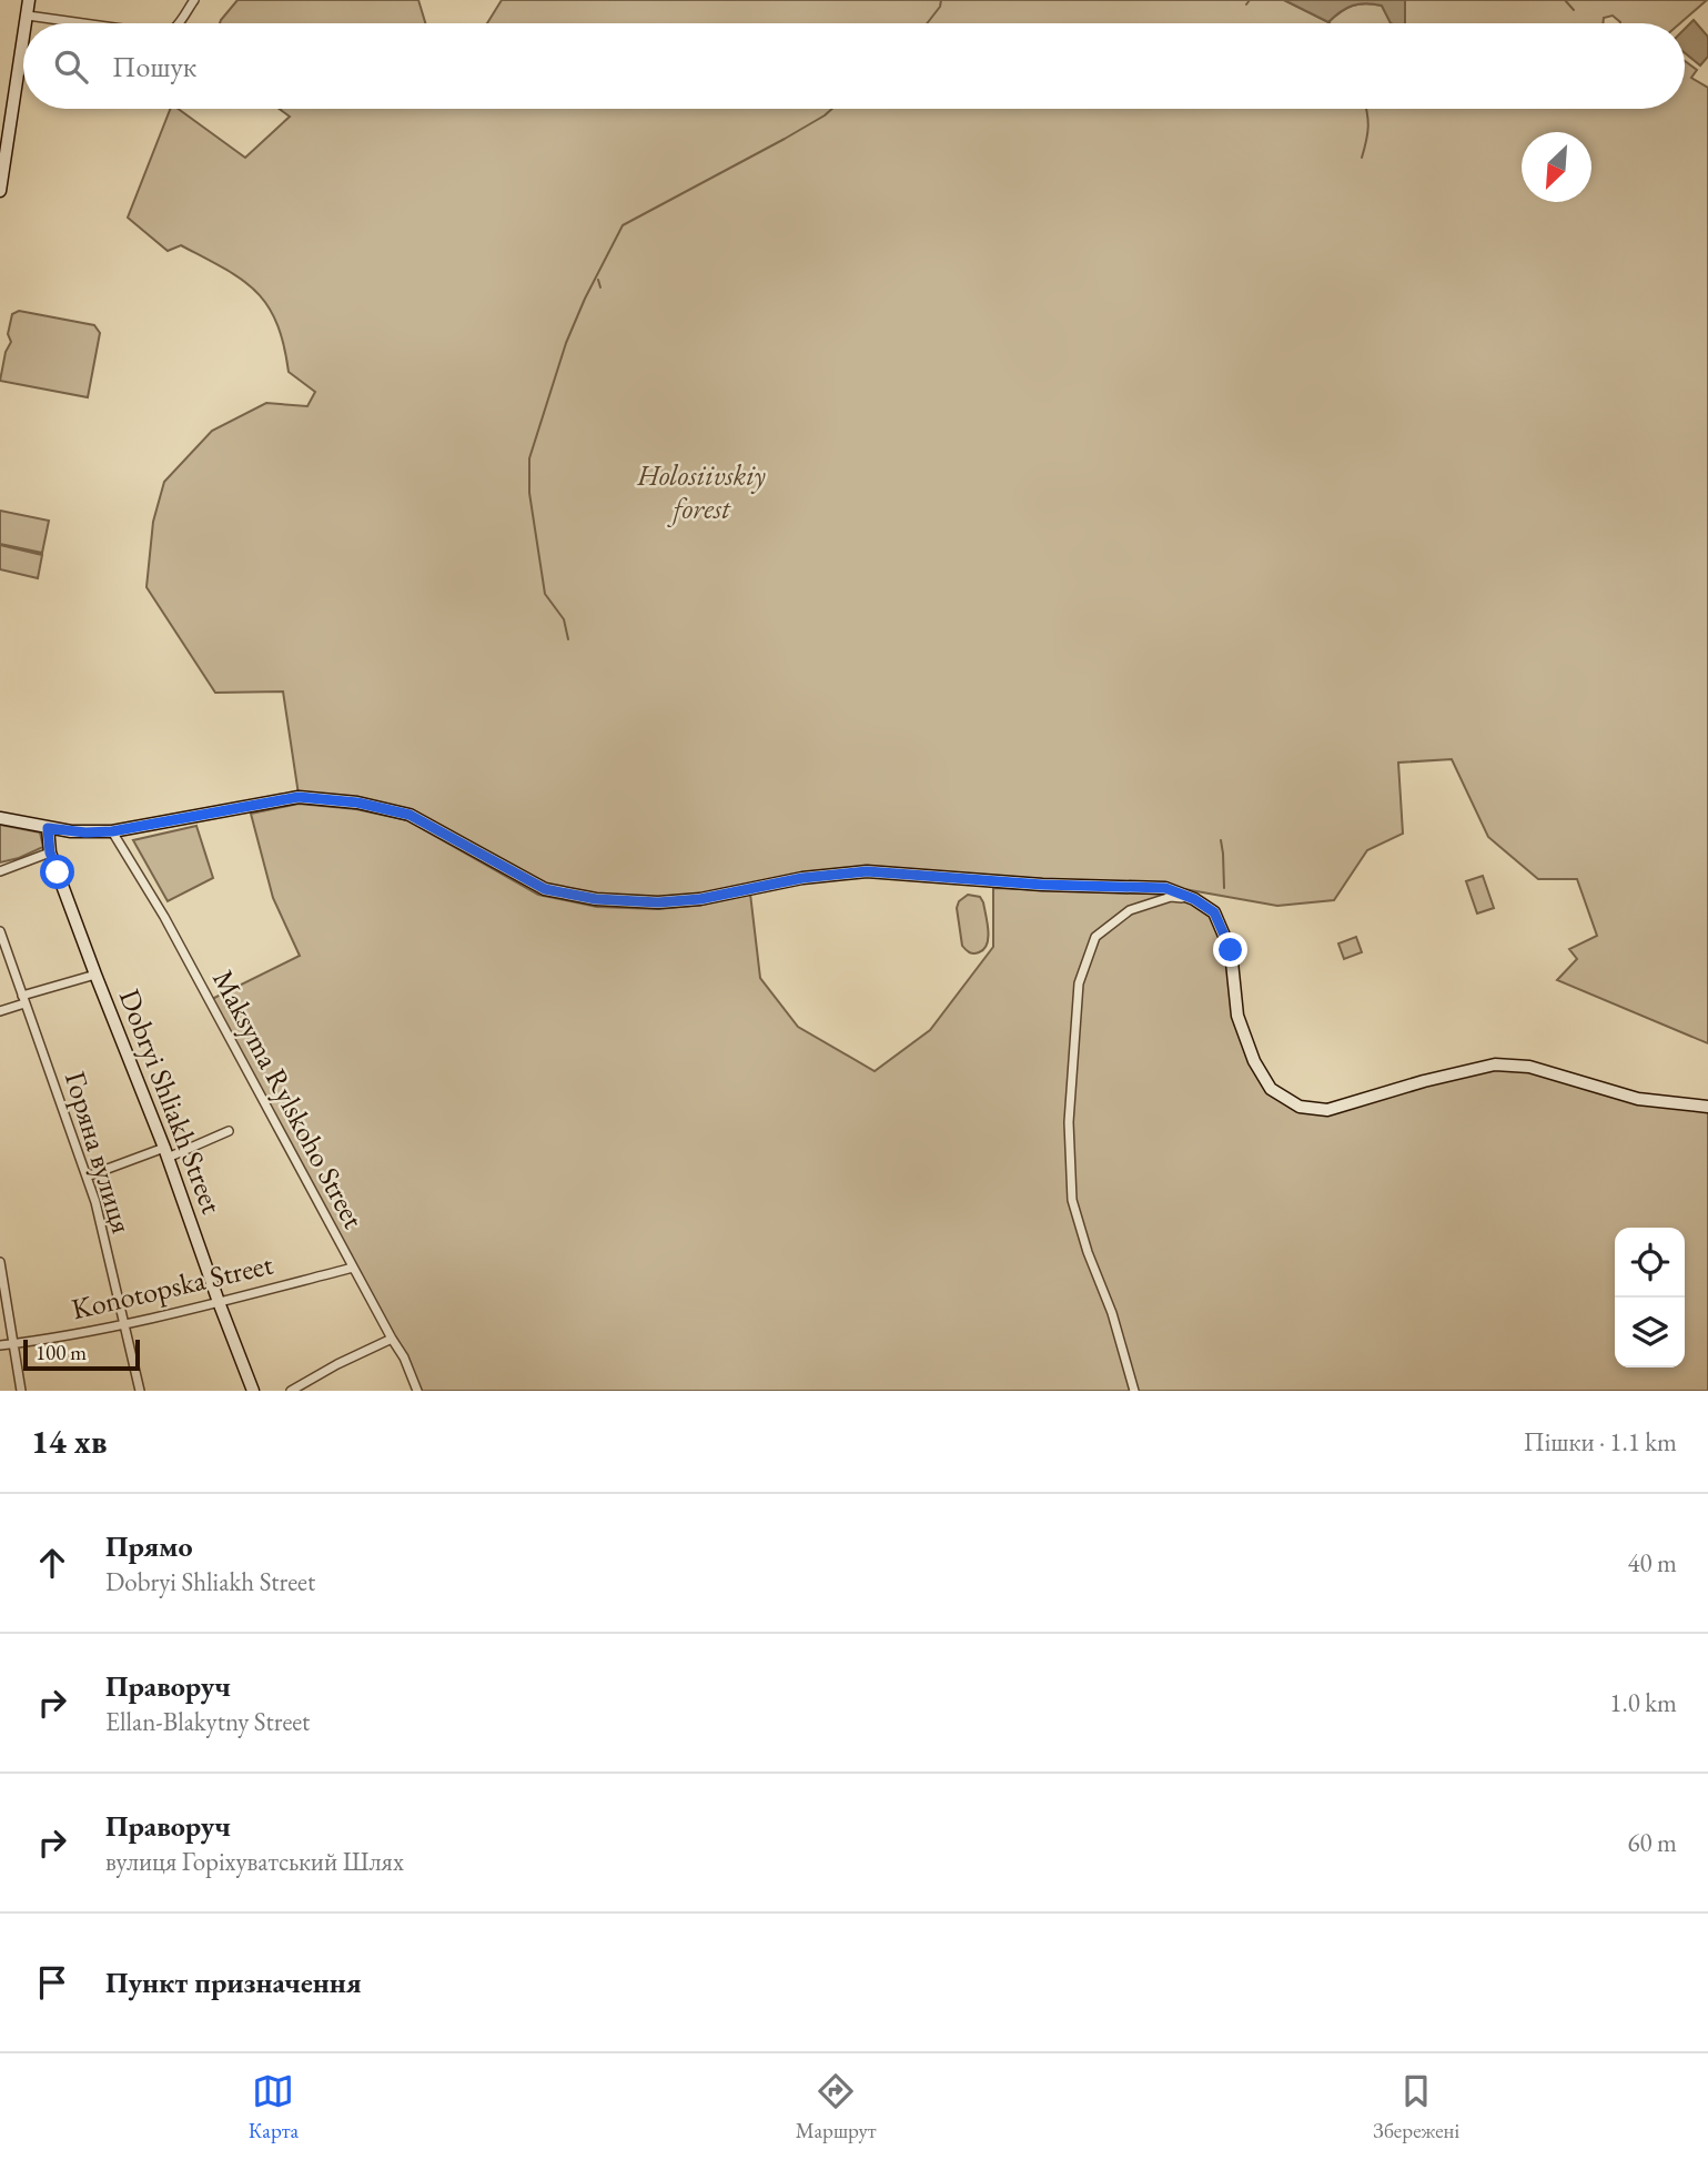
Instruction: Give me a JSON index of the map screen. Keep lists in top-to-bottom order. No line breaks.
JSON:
{"streets":{"street":["Maksyma Rylskoho Street","Dobryi Shliakh Street","Горяна вулиця","Konotopska Street"]},"crossings":[["Maksyma Rylskoho Street","Konotopska Street"],["Dobryi Shliakh Street","Konotopska Street"],["Горяна вулиця","Konotopska Street"]],"parks":["Holosiivskiy forest"],"scale_bar":"100 m","north":"bottom left","page":{"search":"Пошук","scale":"100 m","heading":["14 хв","Пішки · 1.1 km"],"list":[["Прямо","Dobryi Shliakh Street","40 m"],["Праворуч","Ellan-Blakytny Street","1.0 km"],["Праворуч","вулиця Горіхуватський Шлях","60 m"],"Пункт призначення"],"nav":["Карта","Маршрут","Збережені"]}}
